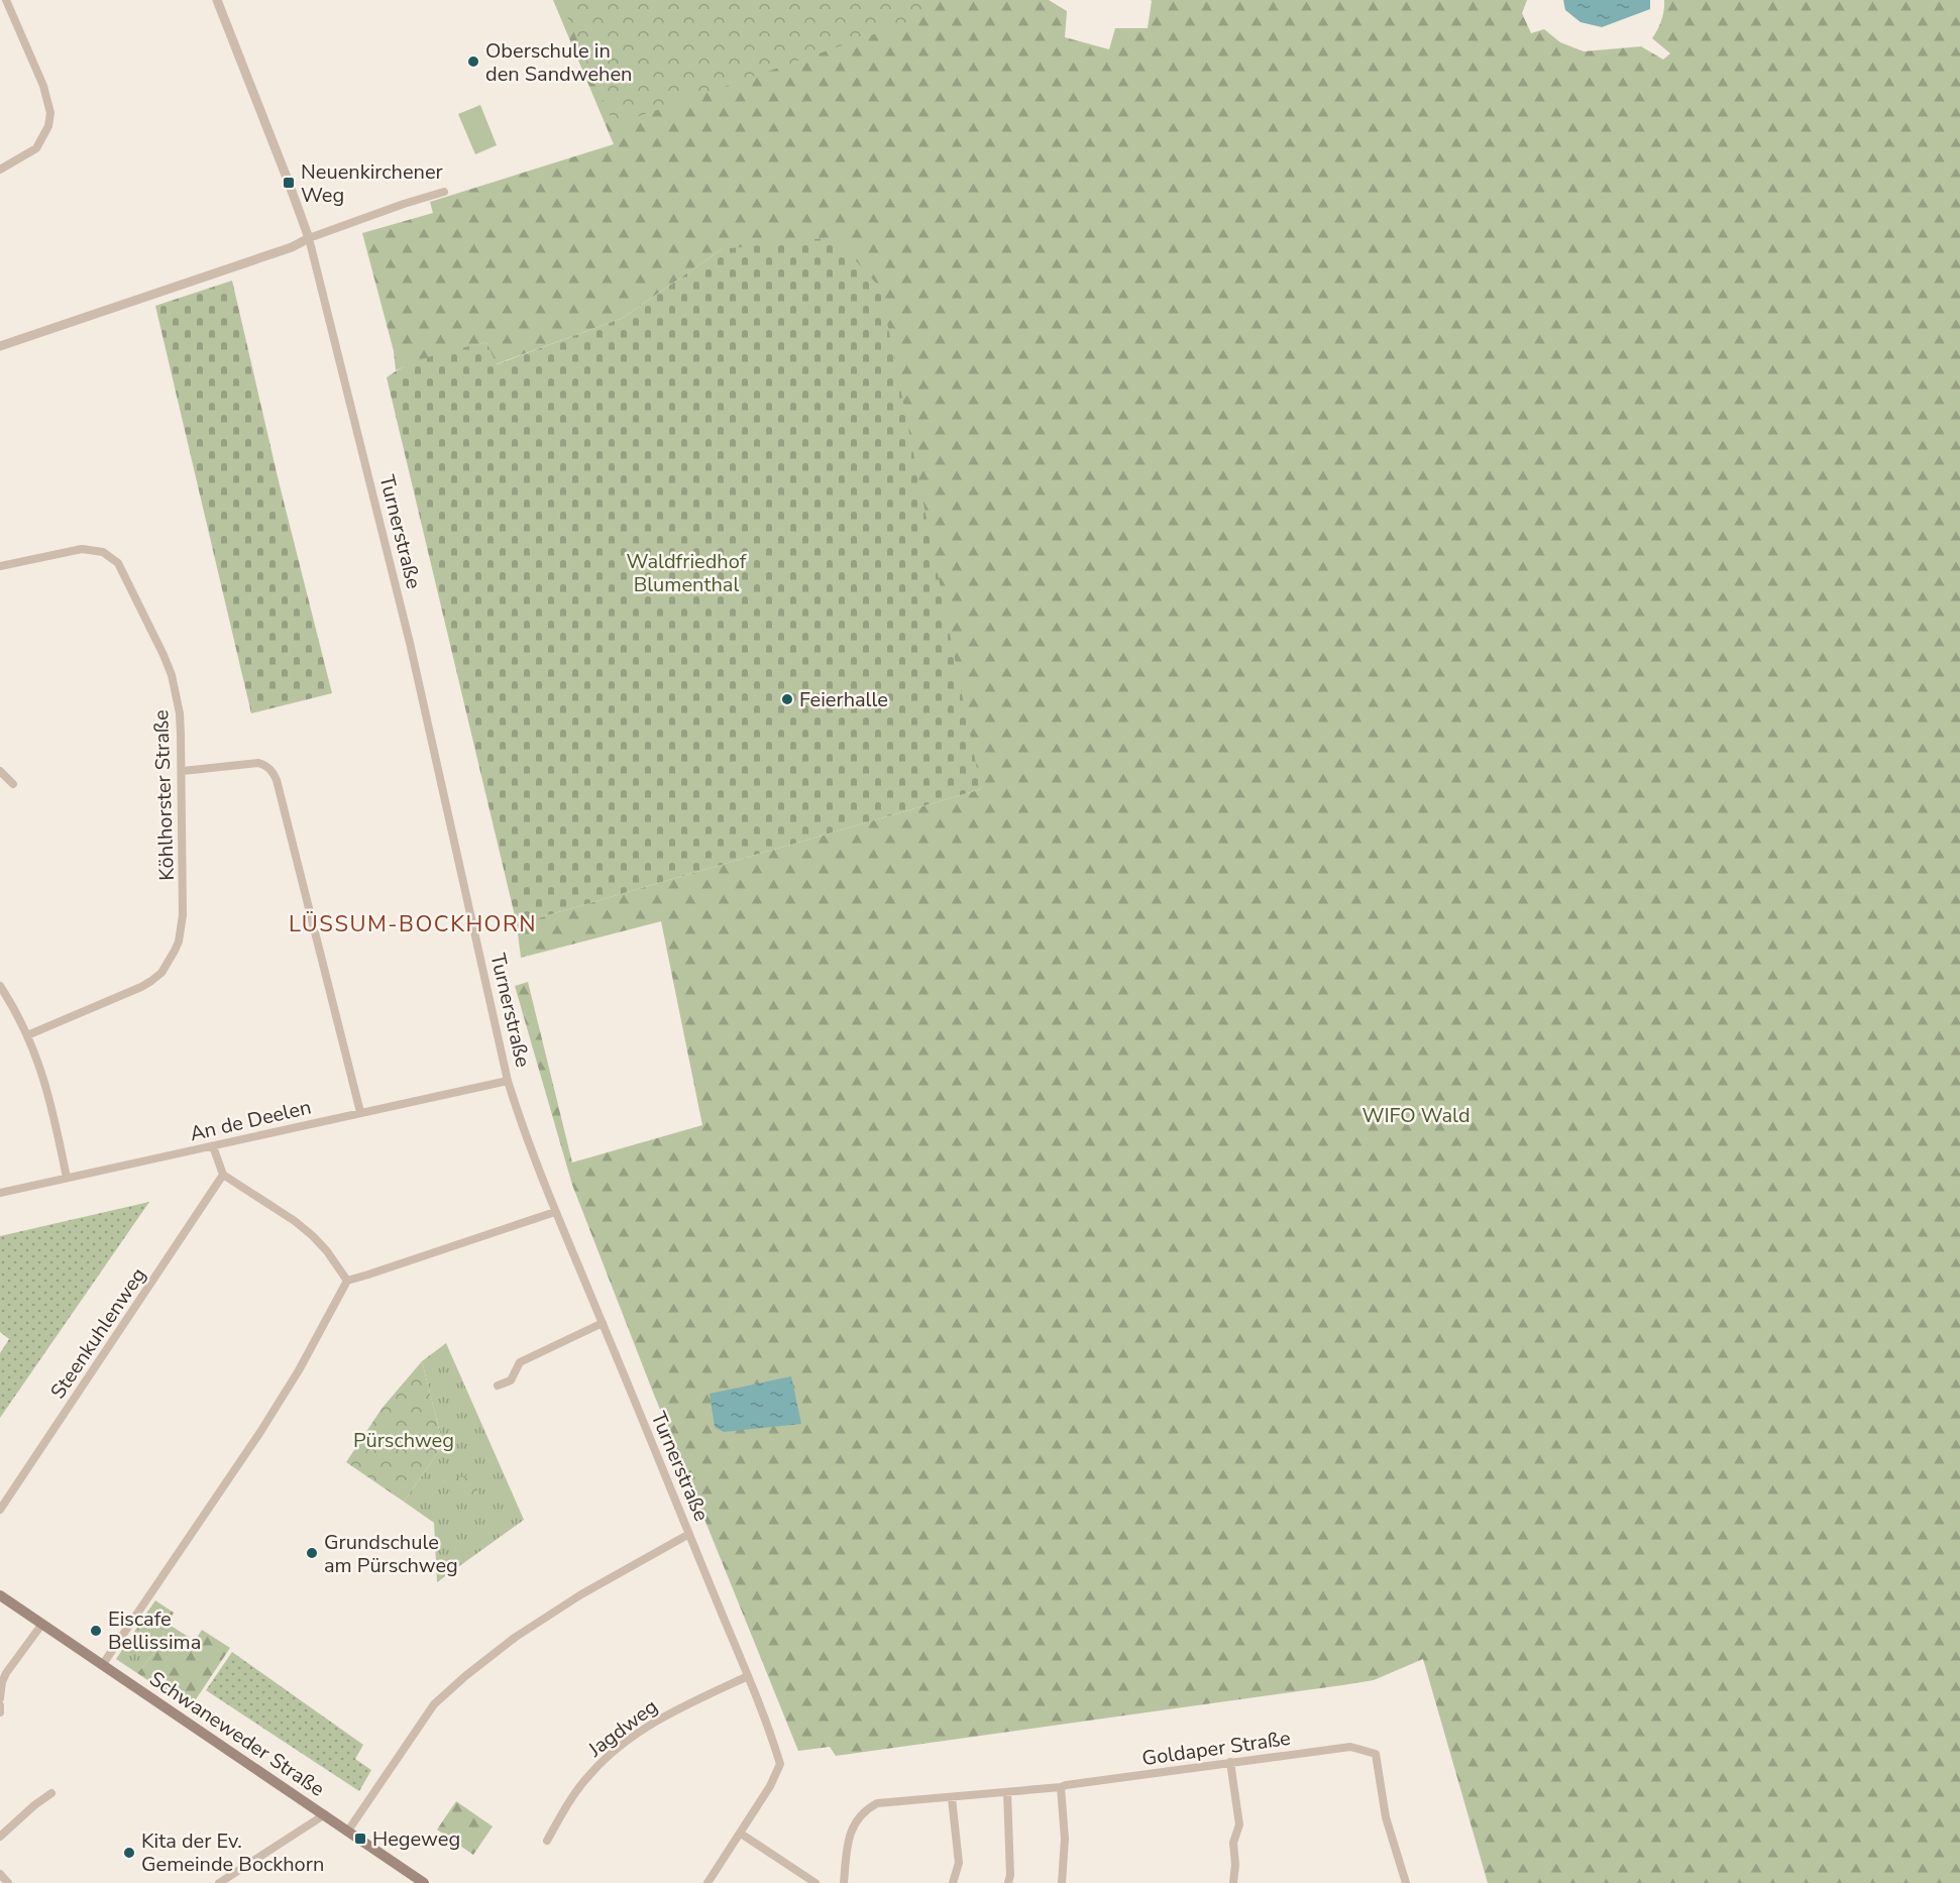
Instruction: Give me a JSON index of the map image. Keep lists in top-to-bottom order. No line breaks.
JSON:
{"streets":{"main road":["Schwaneweder Straße"],"street":["Turnerstraße","Köhlhorster Straße","An de Deelen","Steenkuhlenweg","Jagdweg","Goldaper Straße"]},"crossings":[["Turnerstraße","An de Deelen"],["Turnerstraße","Jagdweg"]],"districts":["LÜSSUM-BOCKHORN"],"parks":["Waldfriedhof Blumenthal","WIFO Wald","Pürschweg"],"places":{"other":["Oberschule in den Sandwehen","Feierhalle","Grundschule am Pürschweg","Eiscafe Bellissima","Kita der Ev. Gemeinde Bockhorn"],"transit":["Neuenkirchener Weg","Hegeweg"]}}
